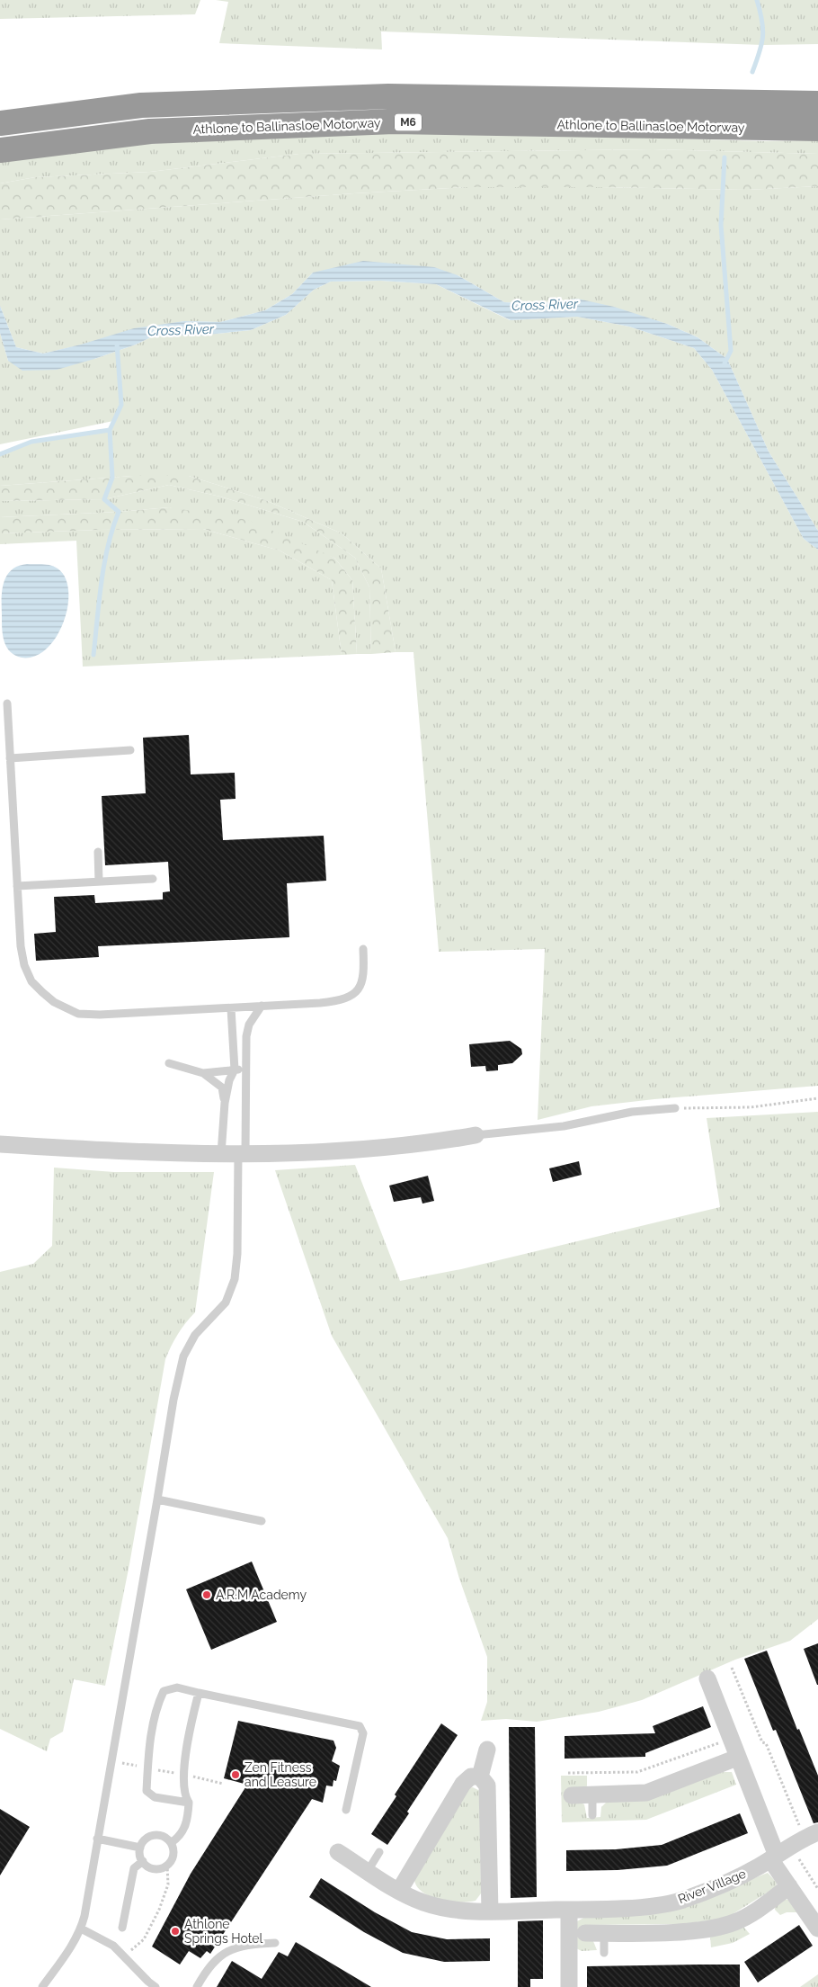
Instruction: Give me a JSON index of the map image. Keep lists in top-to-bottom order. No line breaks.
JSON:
{"streets":{"highway":["M6","Athlone to Ballinasloe Motorway"],"street":["River Village"]},"water":["Cross River"],"places":["A.R.M Academy","Zen Fitness and Leasure","Athlone Springs Hotel"]}
